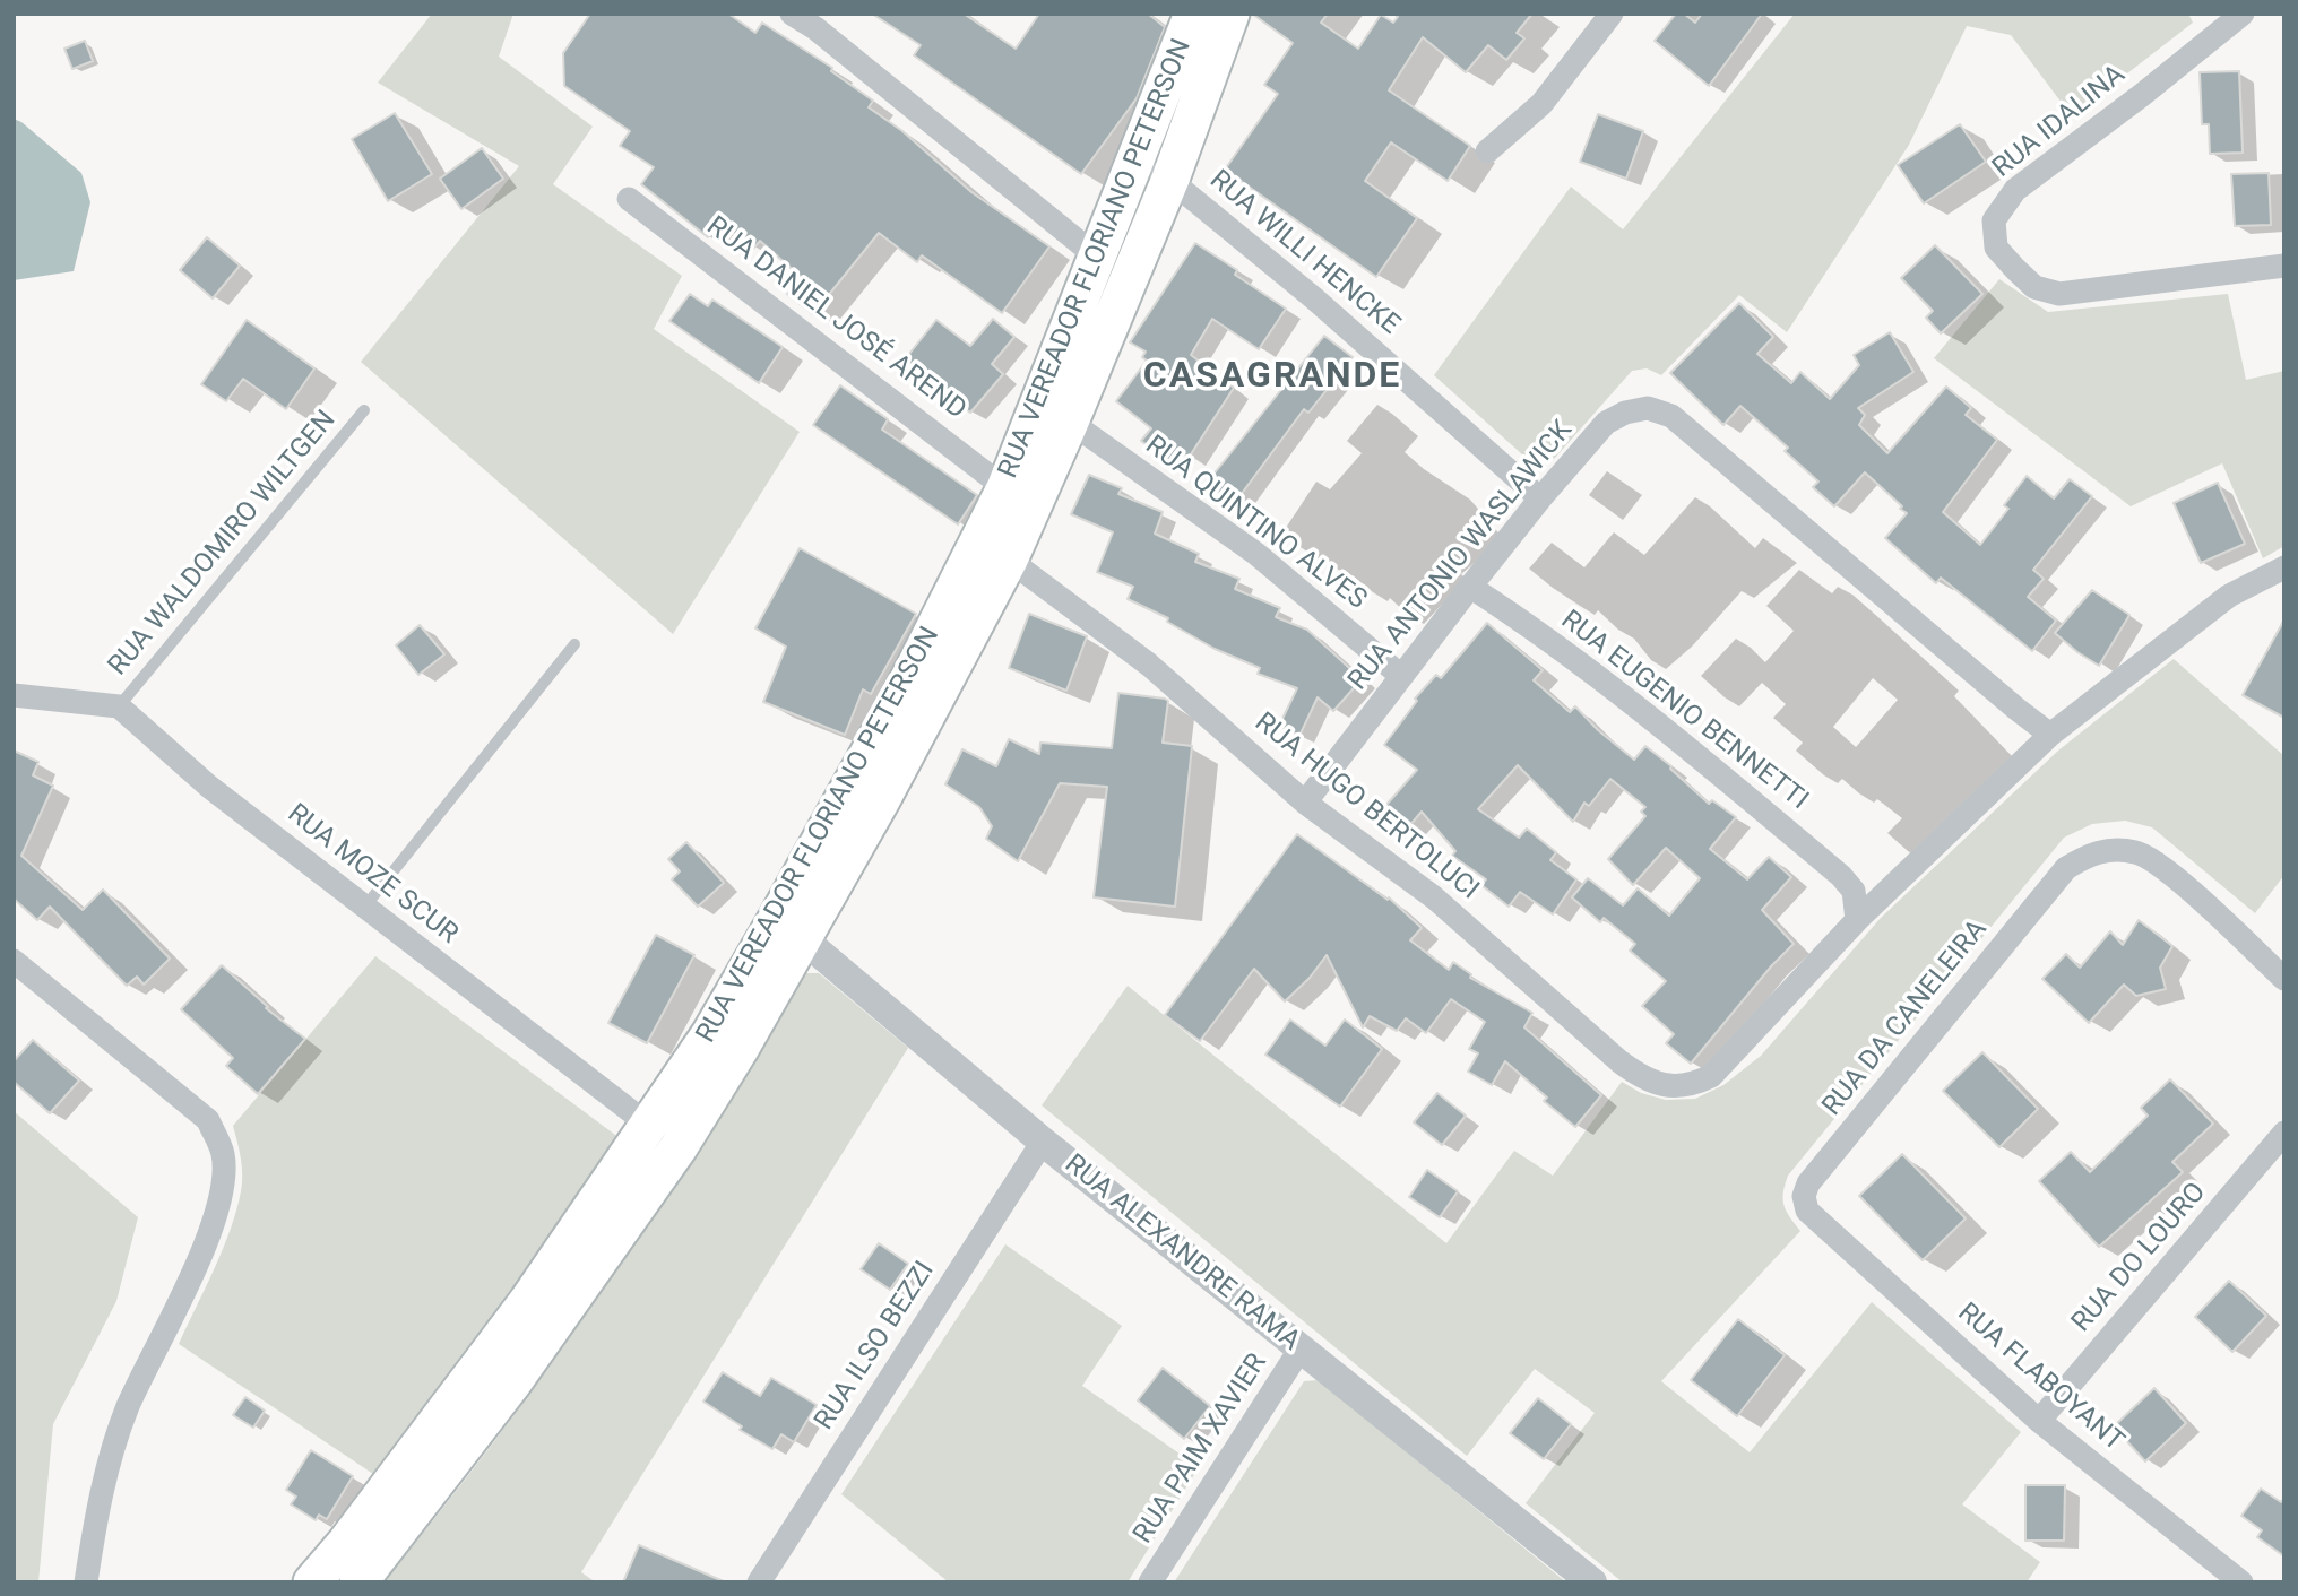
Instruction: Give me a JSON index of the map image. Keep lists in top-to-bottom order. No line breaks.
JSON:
{"streets":{"main road":["RUA VEREADOR FLORIANO PETERSON"],"street":["RUA IDALINA","RUA WILLI HENCKE","RUA DANIEL JOSÉ AREND","RUA QUINTINO ALVES","RUA ANTONIO WASLAWICK","RUA EUGENIO BENNETTI","RUA HUGO BERTOLUCI","RUA MOZE SCUR","RUA DA CANELEIRA","RUA ALEXANDRE RAMA","RUA DO LOURO","RUA ILSO BEZZI","RUA FLABOYANT","RUA PAIM XAVIER"],"lane":["RUA WALDOMIRO WILTGEN"]},"crossings":[["RUA WILLI HENCKE","RUA VEREADOR FLORIANO PETERSON"],["RUA WILLI HENCKE","RUA ANTONIO WASLAWICK"],["RUA VEREADOR FLORIANO PETERSON","RUA DANIEL JOSÉ AREND"],["RUA VEREADOR FLORIANO PETERSON","RUA QUINTINO ALVES"],["RUA VEREADOR FLORIANO PETERSON","RUA HUGO BERTOLUCI"],["RUA VEREADOR FLORIANO PETERSON","RUA MOZE SCUR"],["RUA VEREADOR FLORIANO PETERSON","RUA ALEXANDRE RAMA"],["RUA QUINTINO ALVES","RUA ANTONIO WASLAWICK"],["RUA WALDOMIRO WILTGEN","RUA MOZE SCUR"],["RUA ANTONIO WASLAWICK","RUA EUGENIO BENNETTI"],["RUA ANTONIO WASLAWICK","RUA HUGO BERTOLUCI"],["RUA EUGENIO BENNETTI","RUA HUGO BERTOLUCI"],["RUA DA CANELEIRA","RUA FLABOYANT"],["RUA ALEXANDRE RAMA","RUA ILSO BEZZI"],["RUA ALEXANDRE RAMA","RUA PAIM XAVIER"],["RUA DO LOURO","RUA FLABOYANT"]],"districts":["CASAGRANDE"]}
